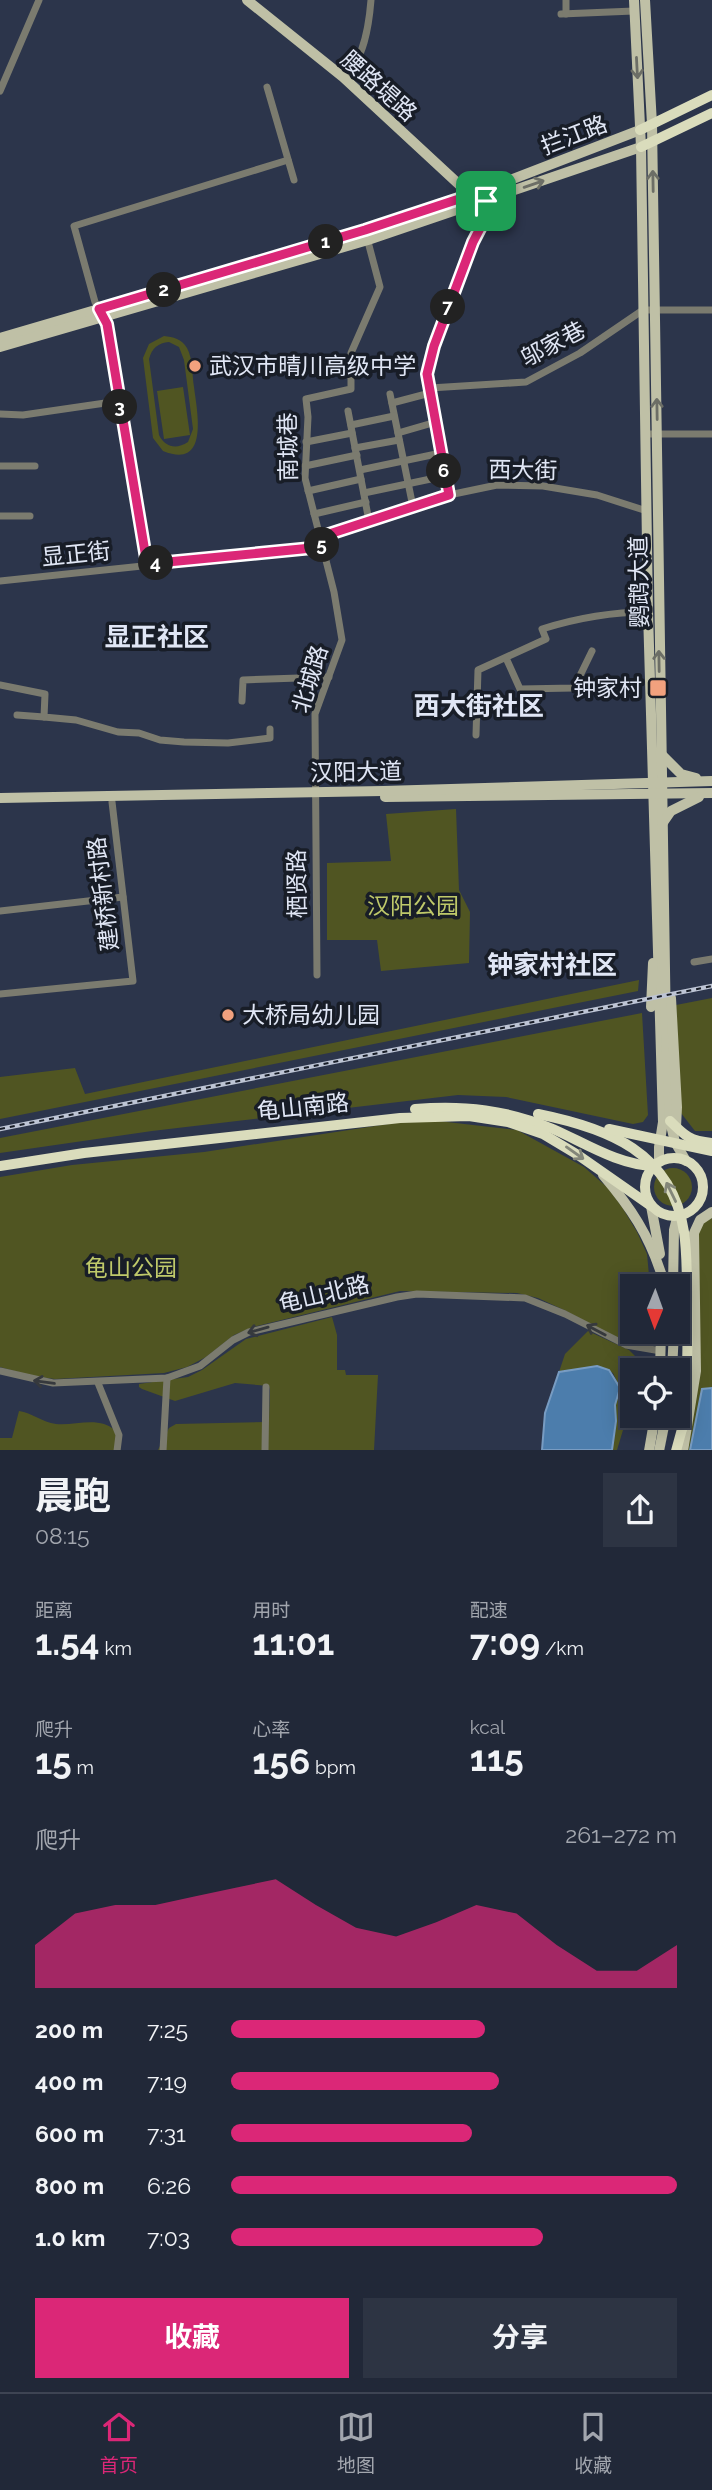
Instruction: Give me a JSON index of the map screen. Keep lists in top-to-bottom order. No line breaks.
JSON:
{"streets":{"highway":["龟山南路"],"main road":["腰路堤路","拦江路","鹦鹉大道","汉阳大道"],"street":["邬家巷","南城巷","西大街","显正街","北城路","栖贤路","建桥新村路","龟山北路"]},"crossings":[["腰路堤路","拦江路"],["拦江路","南城巷"],["拦江路","鹦鹉大道"],["邬家巷","鹦鹉大道"],["南城巷","西大街"],["南城巷","北城路"],["西大街","鹦鹉大道"],["西大街","北城路"],["显正街","北城路"],["鹦鹉大道","汉阳大道"],["鹦鹉大道","龟山南路"],["北城路","汉阳大道"],["北城路","栖贤路"],["汉阳大道","栖贤路"],["汉阳大道","建桥新村路"]],"one_way":["龟山北路"],"districts":["显正社区","西大街社区","钟家村社区"],"parks":["汉阳公园","龟山公园"],"places":{"other":["武汉市晴川高级中学","大桥局幼儿园"],"transit":["钟家村"]},"north":"bottom","page":{"pins":["1","2","7","3","6","5","4"],"heading":["晨跑","08:15"],"stats":[["距离","1.54 km"],["用时","11:01"],["配速","7:09 /km"],["爬升","15 m"],["心率","156 bpm"],["kcal","115"]],"chart":["爬升","261–272 m"],"list":[{"name":"200 m","note":"7:25"},{"name":"400 m","note":"7:19"},{"name":"600 m","note":"7:31"},{"name":"800 m","note":"6:26"},{"name":"1.0 km","note":"7:03"}],"buttons":["收藏","分享"],"tabs":["首页","地图","收藏"]}}
